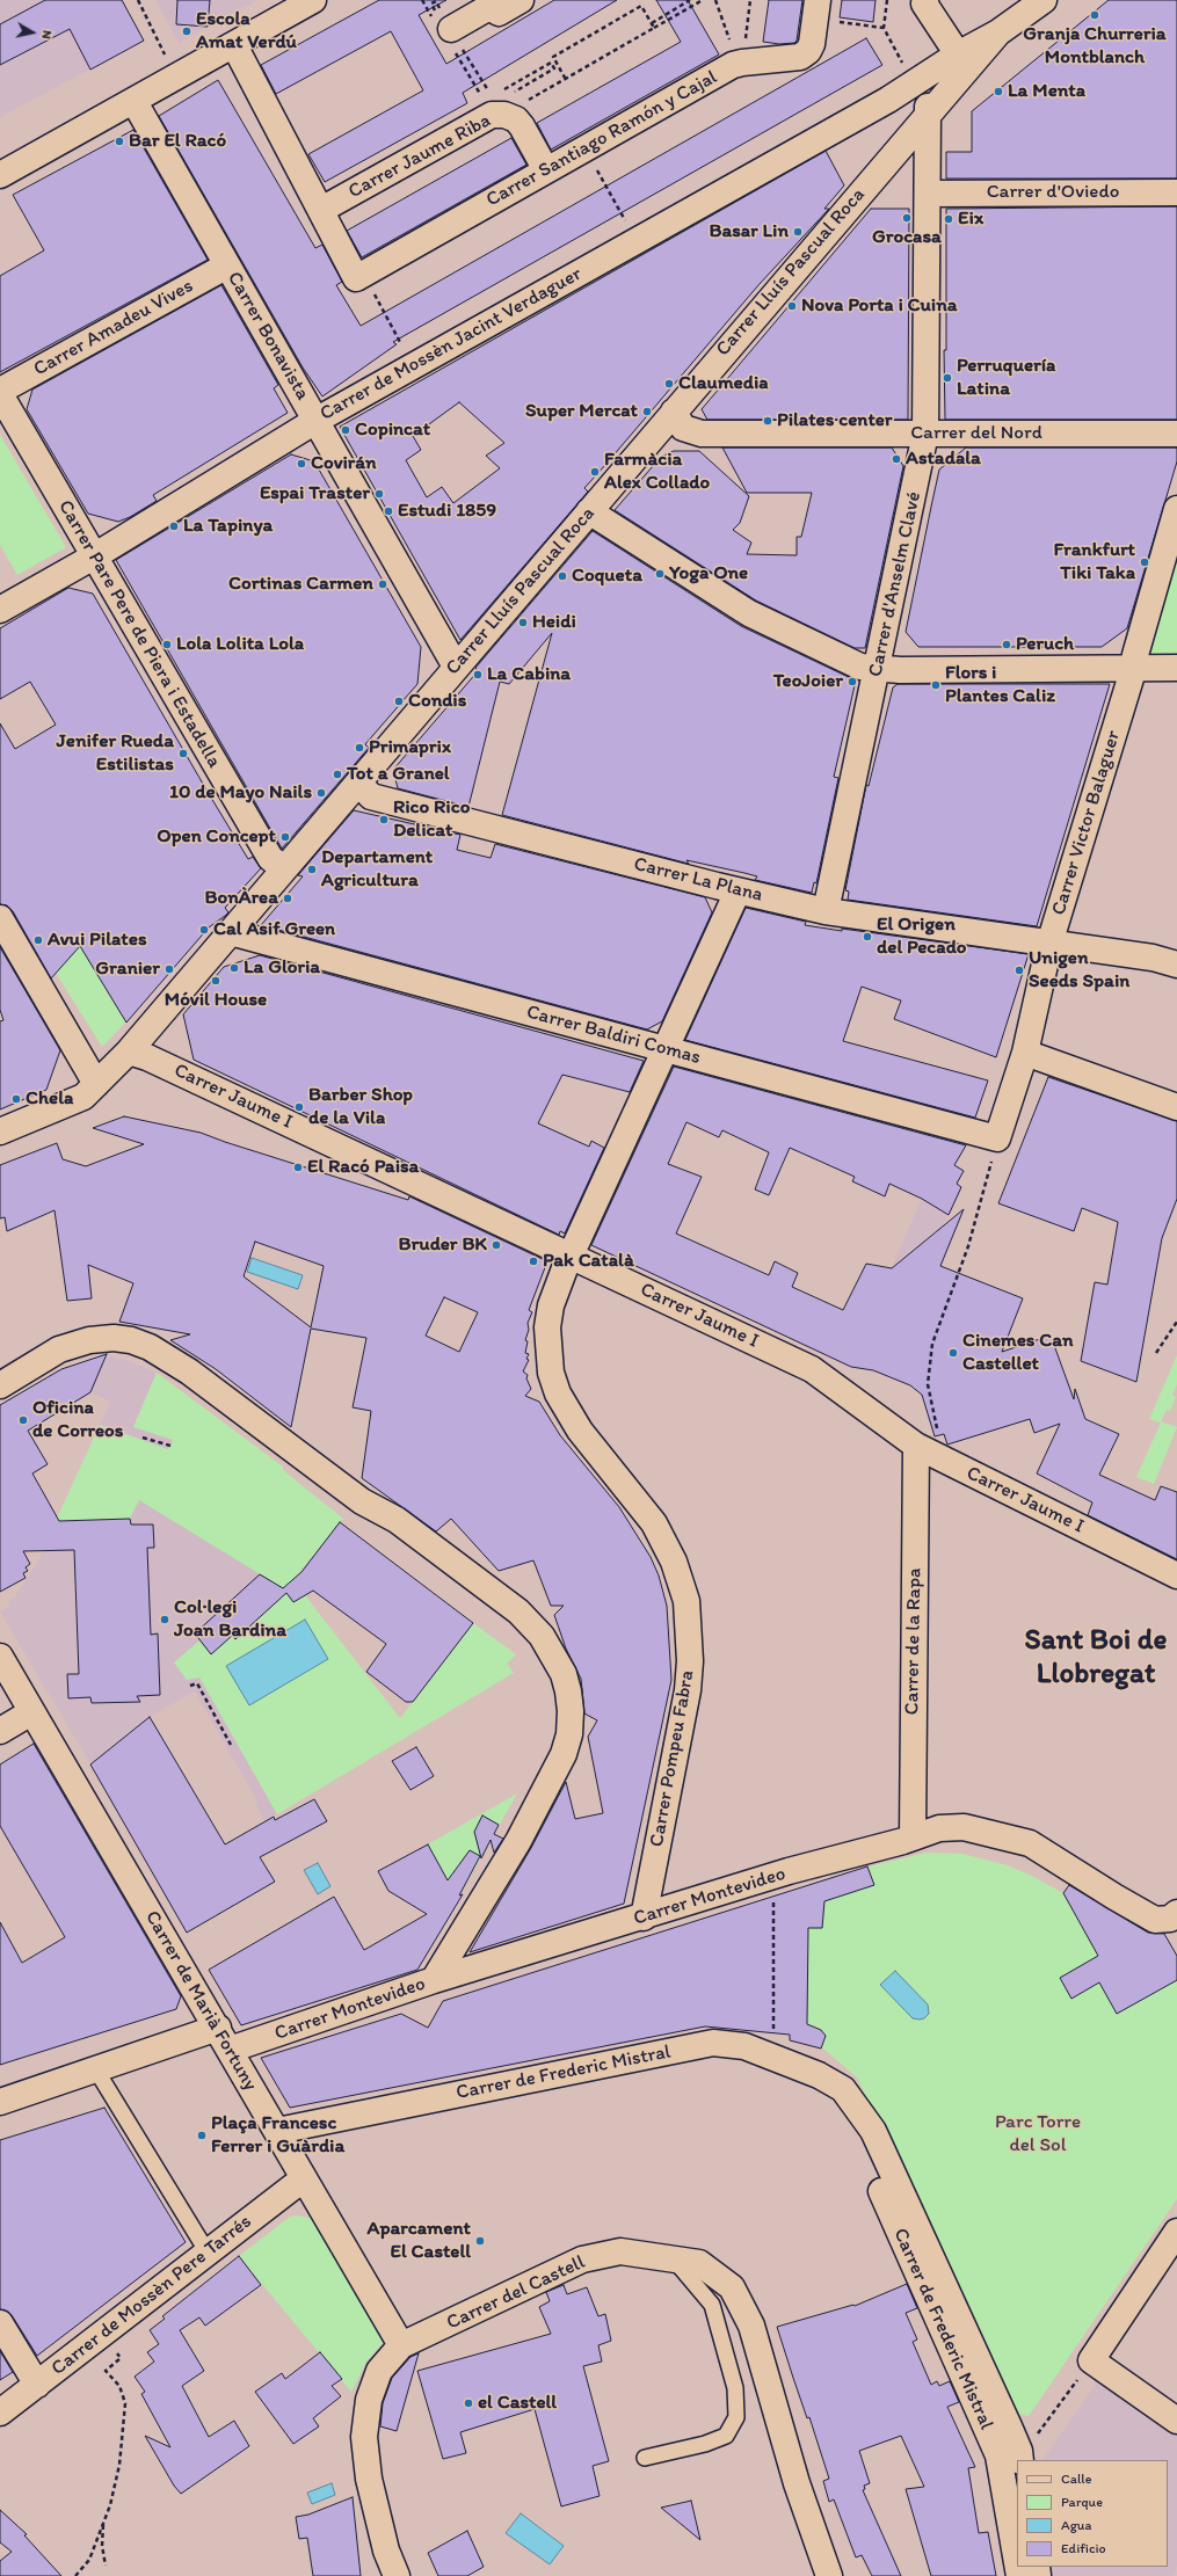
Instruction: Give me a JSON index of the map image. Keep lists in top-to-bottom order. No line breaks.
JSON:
{"streets":{"street":["Carrer Santiago Ramón y Cajal","Carrer Jaume Riba","Carrer d'Oviedo","Carrer Lluís Pascual Roca","Carrer Amadeu Vives","Carrer Bonavista","Carrer de Mossèn Jacint Verdaguer","Carrer del Nord","Carrer d'Anselm Clavé","Carrer Pare Pere de Piera i Estadella","Carrer Victor Balaguer","Carrer La Plana","Carrer Baldiri Comas","Carrer Jaume I","Carrer de la Rapa","Carrer Pompeu Fabra","Carrer Montevideo","Carrer de Marià Fortuny","Carrer de Frederic Mistral","Carrer del Castell","Carrer de Mossèn Pere Tarrés"]},"crossings":[["Carrer Santiago Ramón y Cajal","Carrer Jaume Riba"],["Carrer d'Oviedo","Carrer d'Anselm Clavé"],["Carrer Lluís Pascual Roca","Carrer Bonavista"],["Carrer Lluís Pascual Roca","Carrer de Mossèn Jacint Verdaguer"],["Carrer Lluís Pascual Roca","Carrer del Nord"],["Carrer Lluís Pascual Roca","Carrer d'Anselm Clavé"],["Carrer Lluís Pascual Roca","Carrer Pare Pere de Piera i Estadella"],["Carrer Lluís Pascual Roca","Carrer La Plana"],["Carrer Lluís Pascual Roca","Carrer Baldiri Comas"],["Carrer Lluís Pascual Roca","Carrer Jaume I"],["Carrer Amadeu Vives","Carrer Bonavista"],["Carrer Bonavista","Carrer de Mossèn Jacint Verdaguer"],["Carrer de Mossèn Jacint Verdaguer","Carrer d'Anselm Clavé"],["Carrer de Mossèn Jacint Verdaguer","Carrer Pare Pere de Piera i Estadella"],["Carrer del Nord","Carrer d'Anselm Clavé"],["Carrer d'Anselm Clavé","Carrer La Plana"],["Carrer Victor Balaguer","Carrer La Plana"],["Carrer Victor Balaguer","Carrer Baldiri Comas"],["Carrer La Plana","Carrer Pompeu Fabra"],["Carrer Baldiri Comas","Carrer Pompeu Fabra"],["Carrer Jaume I","Carrer de la Rapa"],["Carrer Jaume I","Carrer Pompeu Fabra"],["Carrer de la Rapa","Carrer Montevideo"],["Carrer Pompeu Fabra","Carrer Montevideo"],["Carrer Montevideo","Carrer de Marià Fortuny"],["Carrer de Marià Fortuny","Carrer de Frederic Mistral"],["Carrer de Marià Fortuny","Carrer del Castell"],["Carrer de Marià Fortuny","Carrer de Mossèn Pere Tarrés"]],"districts":["Sant Boi de Llobregat"],"parks":["Parc Torre del Sol"],"places":["Granja Churreria Montblanch","Escola Amat Verdú","La Menta","Bar El Racó","Grocasa","Eix","Basar Lin","Nova Porta i Cuina","Perruquería Latina","Claumedia","Super Mercat","Pilates center","Copincat","Astadala","Covirán","Farmàcia Alex Collado","Espai Traster","Estudi 1859","La Tapinya","Frankfurt Tiki Taka","Yoga One","Coqueta","Cortinas Carmen","Heidi","Lola Lolita Lola","Peruch","La Cabina","TeoJoier","Flors i Plantes Caliz","Condis","Primaprix","Jenifer Rueda Estilistas","Tot a Granel","10 de Mayo Nails","Rico Rico Delicat","Open Concept","Departament Agricultura","BonÀrea","Cal Asif Green","El Origen del Pecado","Avui Pilates","La Gloria","Granier","Unigen Seeds Spain","Móvil House","Chela","Barber Shop de la Vila","El Racó Paisa","Bruder BK","Pak Català","Cinemes Can Castellet","Oficina de Correos","Col·legi Joan Bardina","Plaça Francesc Ferrer i Guàrdia","Aparcament El Castell","el Castell"],"legend":["Calle","Parque","Agua","Edificio"],"north":"right"}
